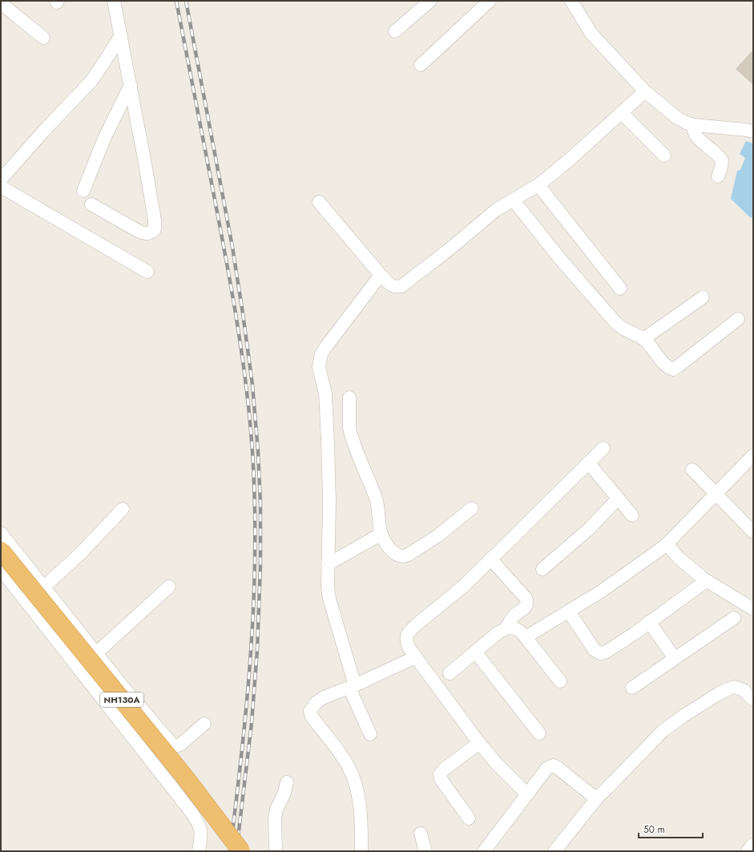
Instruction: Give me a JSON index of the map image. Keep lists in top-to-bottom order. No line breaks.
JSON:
{"streets":{"highway":["NH130A"]},"scale_bar":"50 m"}
